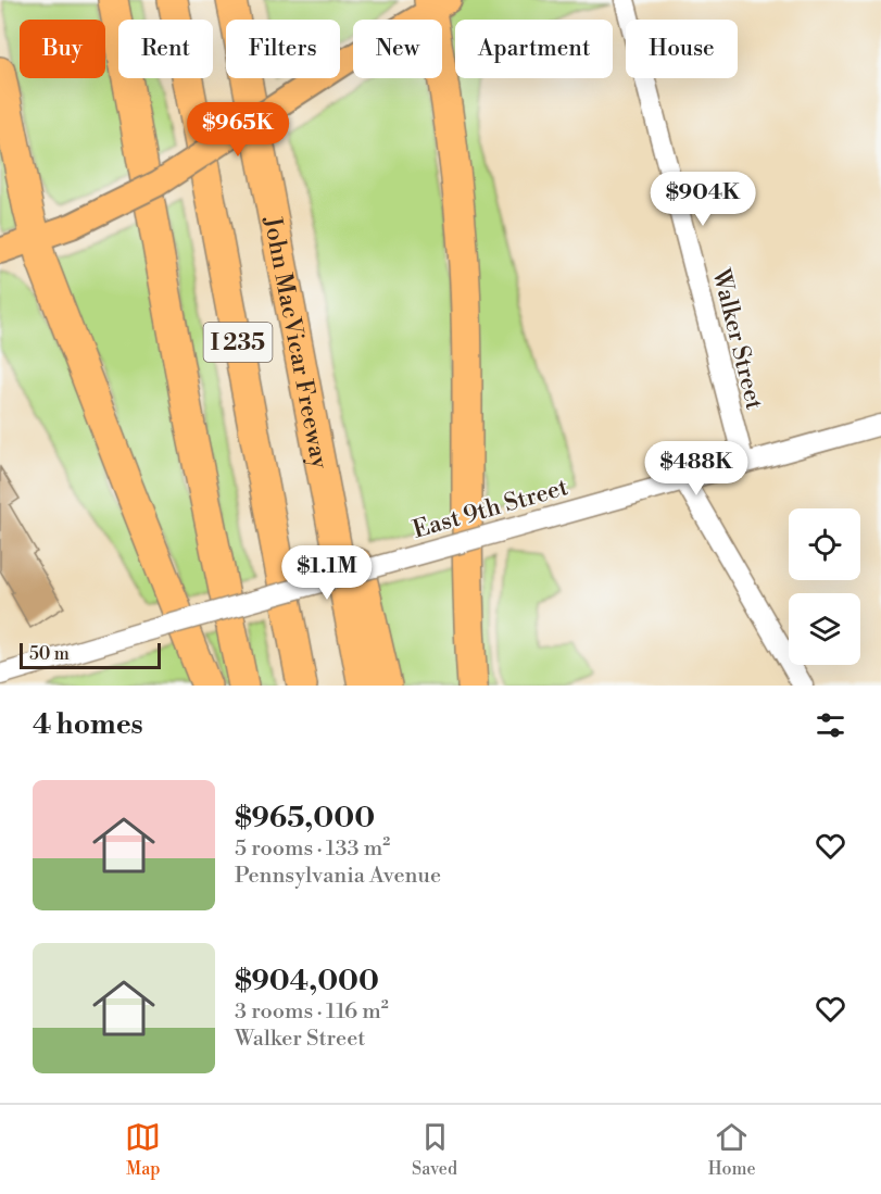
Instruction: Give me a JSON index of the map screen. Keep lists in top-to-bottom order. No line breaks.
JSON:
{"streets":{"highway":["I 235","John MacVicar Freeway"],"street":["Walker Street","East 9th Street"]},"crossings":[["Walker Street","East 9th Street"]],"scale_bar":"50 m","page":{"chip":["Buy","Rent","Filters","New","Apartment","House"],"price":["$965K","$904K","$488K","$1.1M"],"scale":"50 m","heading":"4 homes","list":[{"name":"$965,000","note":"5 rooms · 133 m² · Pennsylvania Avenue"},{"name":"$904,000","note":"3 rooms · 116 m² · Walker Street"}],"tabs":["Map","Saved","Home"]}}
